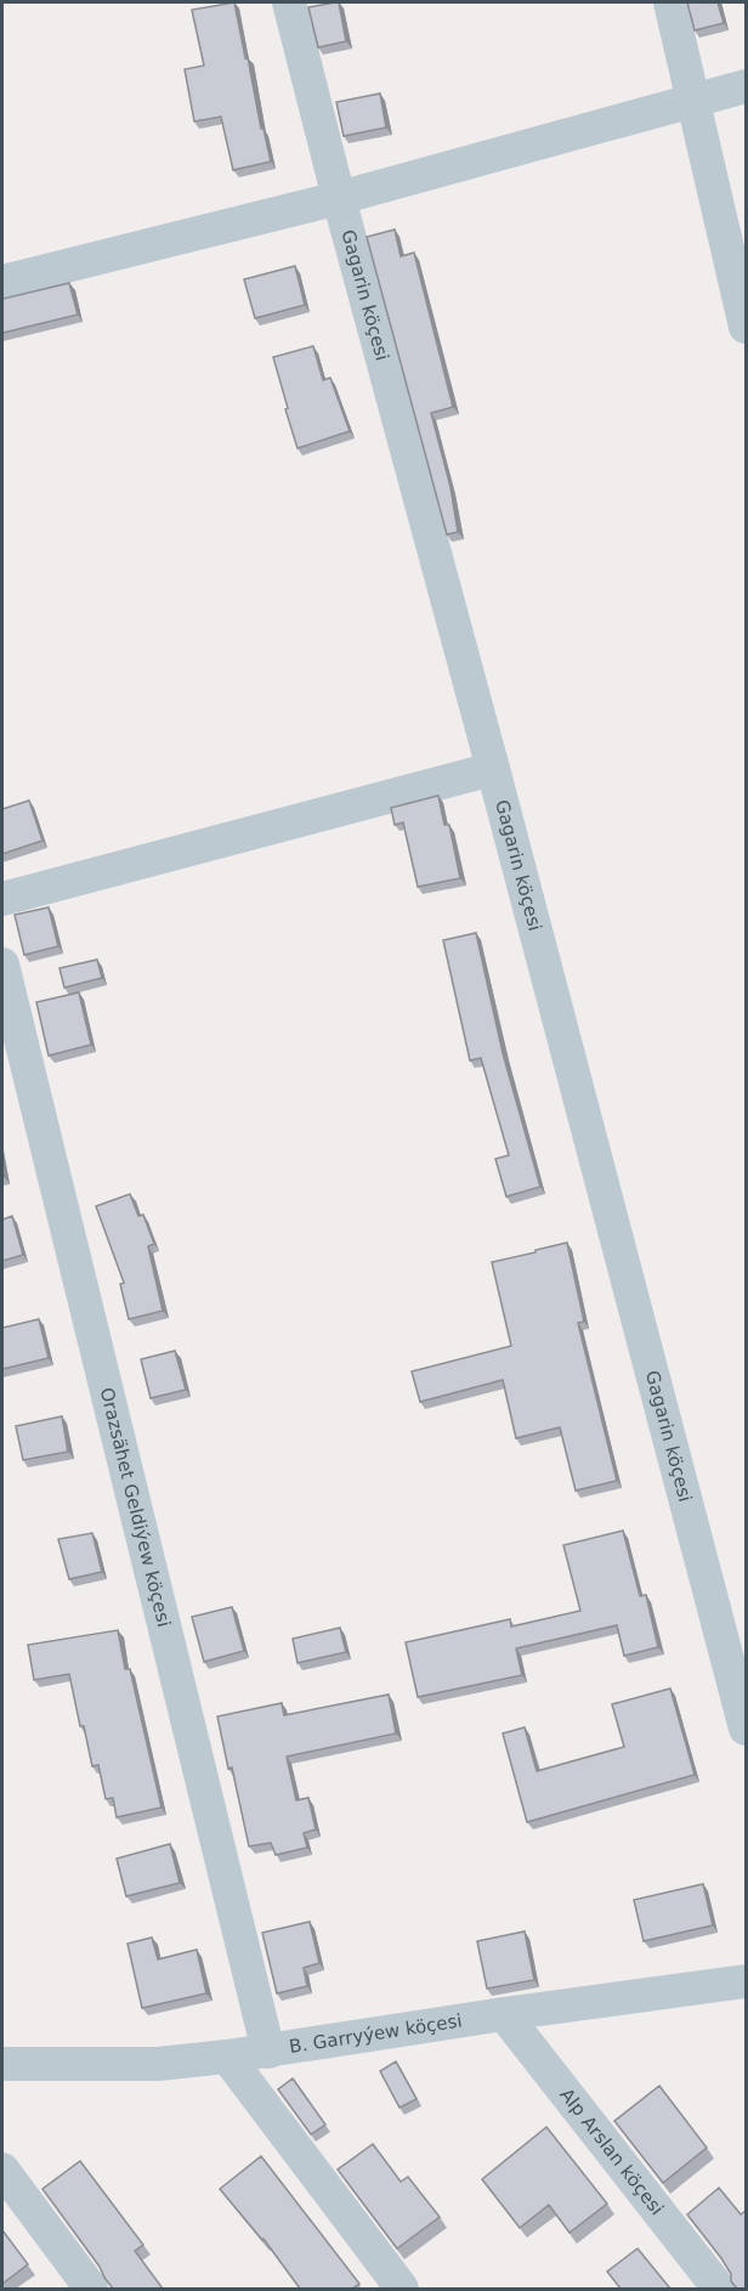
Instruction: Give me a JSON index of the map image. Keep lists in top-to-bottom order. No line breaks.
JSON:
{"streets":{"street":["Gagarin köçesi","Orazsähet Geldiýew köçesi","B. Garryýew köçesi","Alp Arslan köçesi"]},"crossings":[["Orazsähet Geldiýew köçesi","B. Garryýew köçesi"],["B. Garryýew köçesi","Alp Arslan köçesi"]]}
